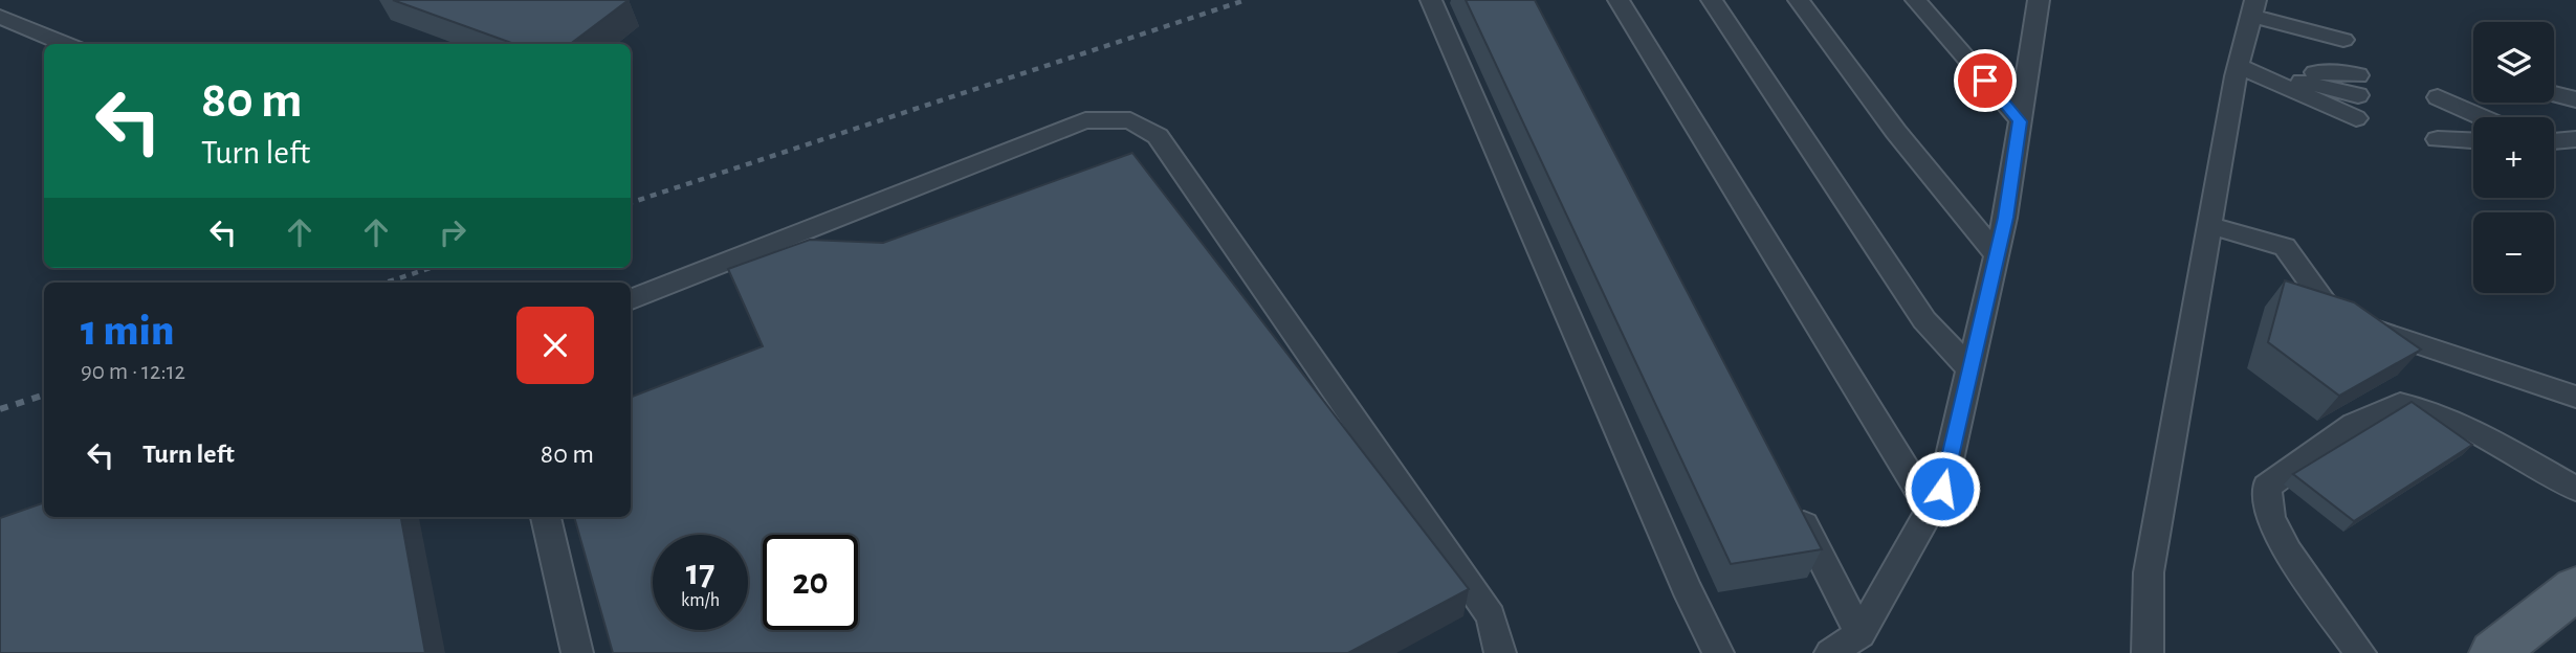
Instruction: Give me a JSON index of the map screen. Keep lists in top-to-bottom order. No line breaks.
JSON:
{"page":{"map_buttons":["+","−"],"turn":["80 m","Turn left"],"heading":["1 min","90 m · 12:12"],"list":[{"name":"Turn left","value":"80 m"}],"speed":"17 km/h","limit":"20"}}
